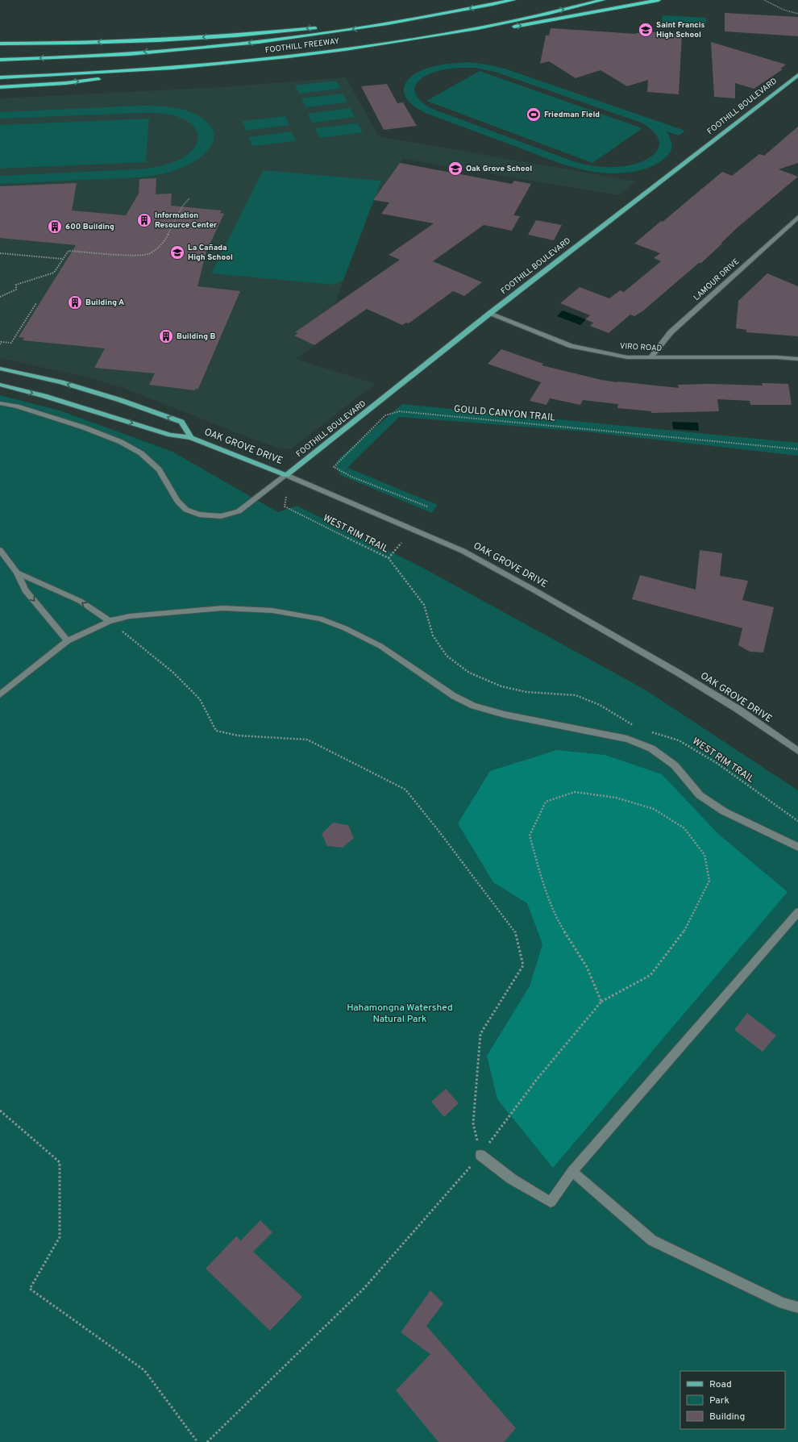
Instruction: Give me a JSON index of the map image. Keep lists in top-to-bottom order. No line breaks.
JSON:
{"streets":{"highway":["FOOTHILL FREEWAY"],"main road":["FOOTHILL BOULEVARD","OAK GROVE DRIVE"],"street":["LAMOUR DRIVE","VIRO ROAD"],"path":["GOULD CANYON TRAIL","WEST RIM TRAIL"]},"crossings":[["FOOTHILL BOULEVARD","VIRO ROAD"],["FOOTHILL BOULEVARD","OAK GROVE DRIVE"],["LAMOUR DRIVE","VIRO ROAD"]],"parks":["Hahamongna Watershed Natural Park"],"places":{"school or university":["Saint Francis High School","Oak Grove School","La Cañada High School"],"sports":["Friedman Field"],"building":["Information Resource Center","600 Building","Building A","Building B"]},"legend":["Road","Park","Building"]}
